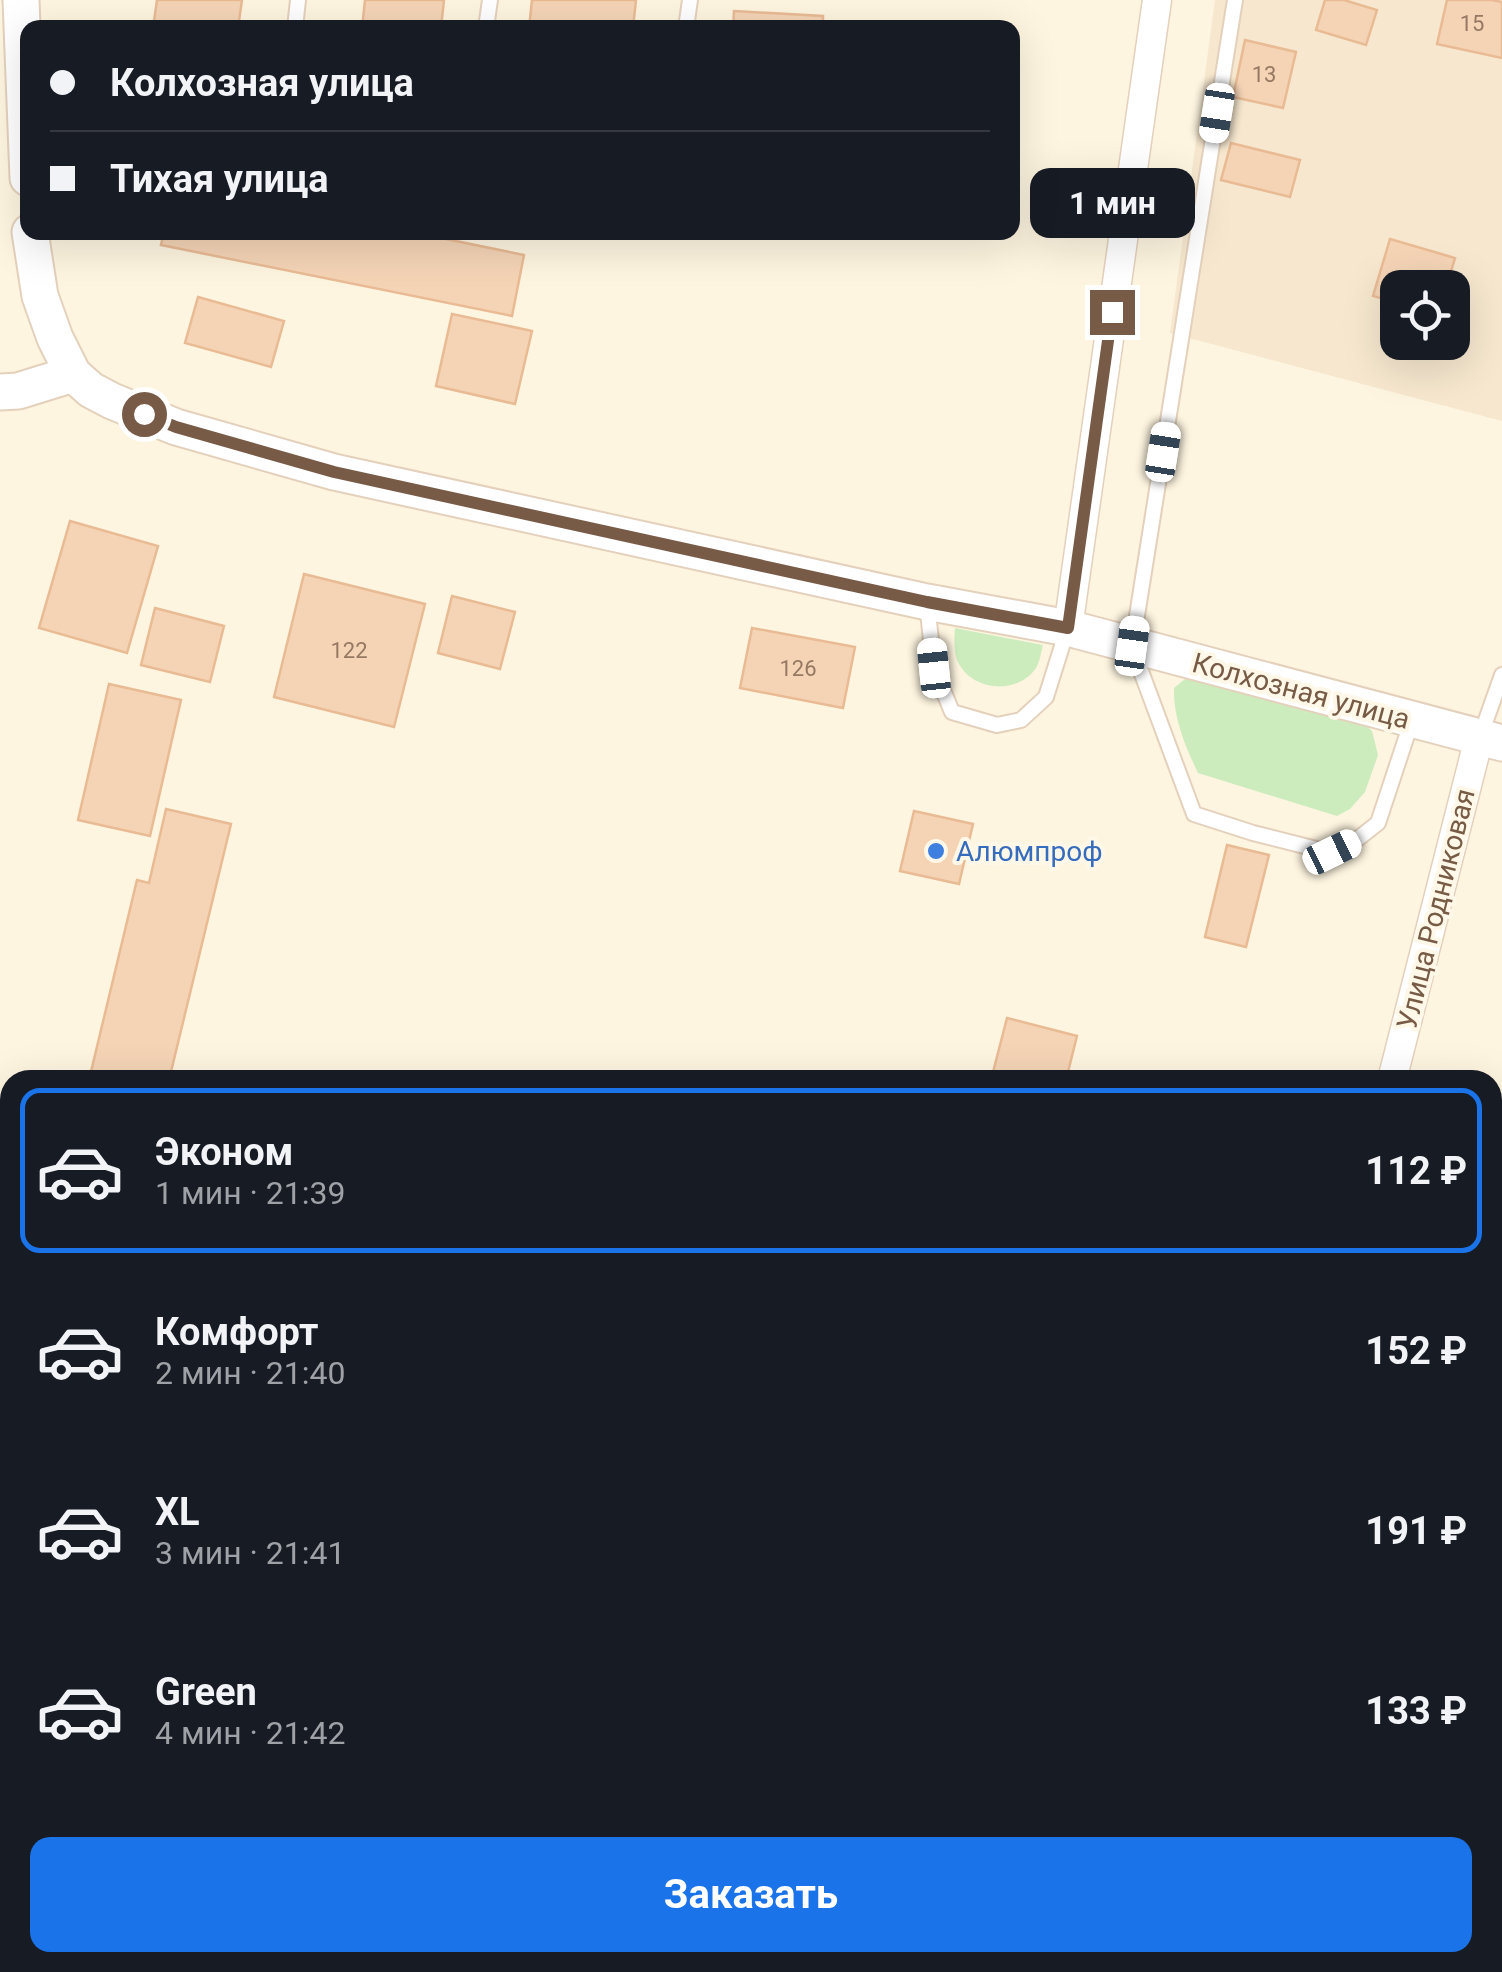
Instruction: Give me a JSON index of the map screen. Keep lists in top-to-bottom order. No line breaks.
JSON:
{"streets":{"street":["Колхозная улица","Улица Родниковая"]},"crossings":[["Колхозная улица","Улица Родниковая"]],"places":["Алюмпроф"],"house_numbers":["15","13","122","126"],"page":{"banner":["Колхозная улица","Тихая улица"],"bubble":"1 мин","list":[{"name":"Эконом","note":"1 мин · 21:39","value":"112 ₽"},{"name":"Комфорт","note":"2 мин · 21:40","value":"152 ₽"},{"name":"XL","note":"3 мин · 21:41","value":"191 ₽"},{"name":"Green","note":"4 мин · 21:42","value":"133 ₽"}],"buttons":"Заказать"}}
